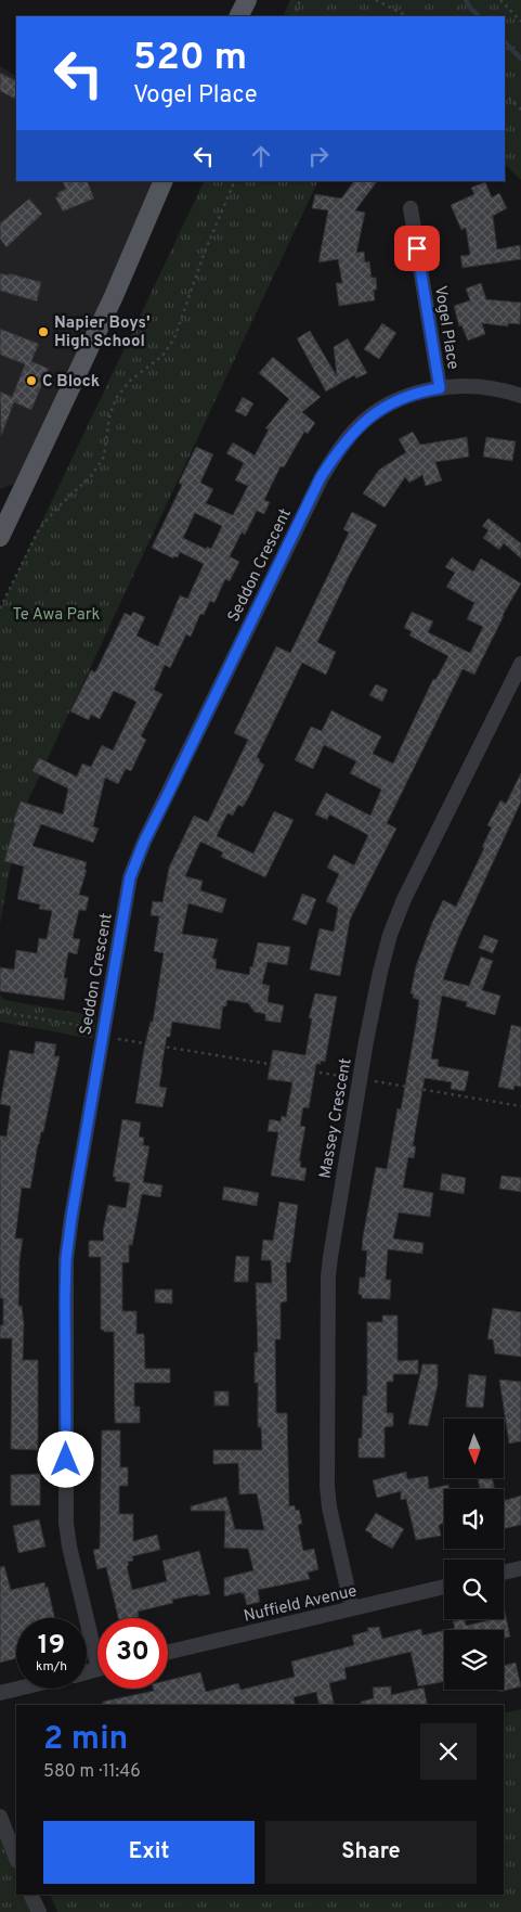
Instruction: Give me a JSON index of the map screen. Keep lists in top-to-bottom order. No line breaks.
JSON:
{"streets":{"street":["Vogel Place","Seddon Crescent","Massey Crescent","Nuffield Avenue"]},"crossings":[["Vogel Place","Seddon Crescent"],["Massey Crescent","Nuffield Avenue"]],"parks":["Te Awa Park"],"places":["Napier Boys' High School","C Block"],"north":"bottom","page":{"turn":["520 m","Vogel Place"],"speed":"19 km/h","limit":"30","heading":["2 min","580 m · 11:46"],"buttons":["Exit","Share"]}}
